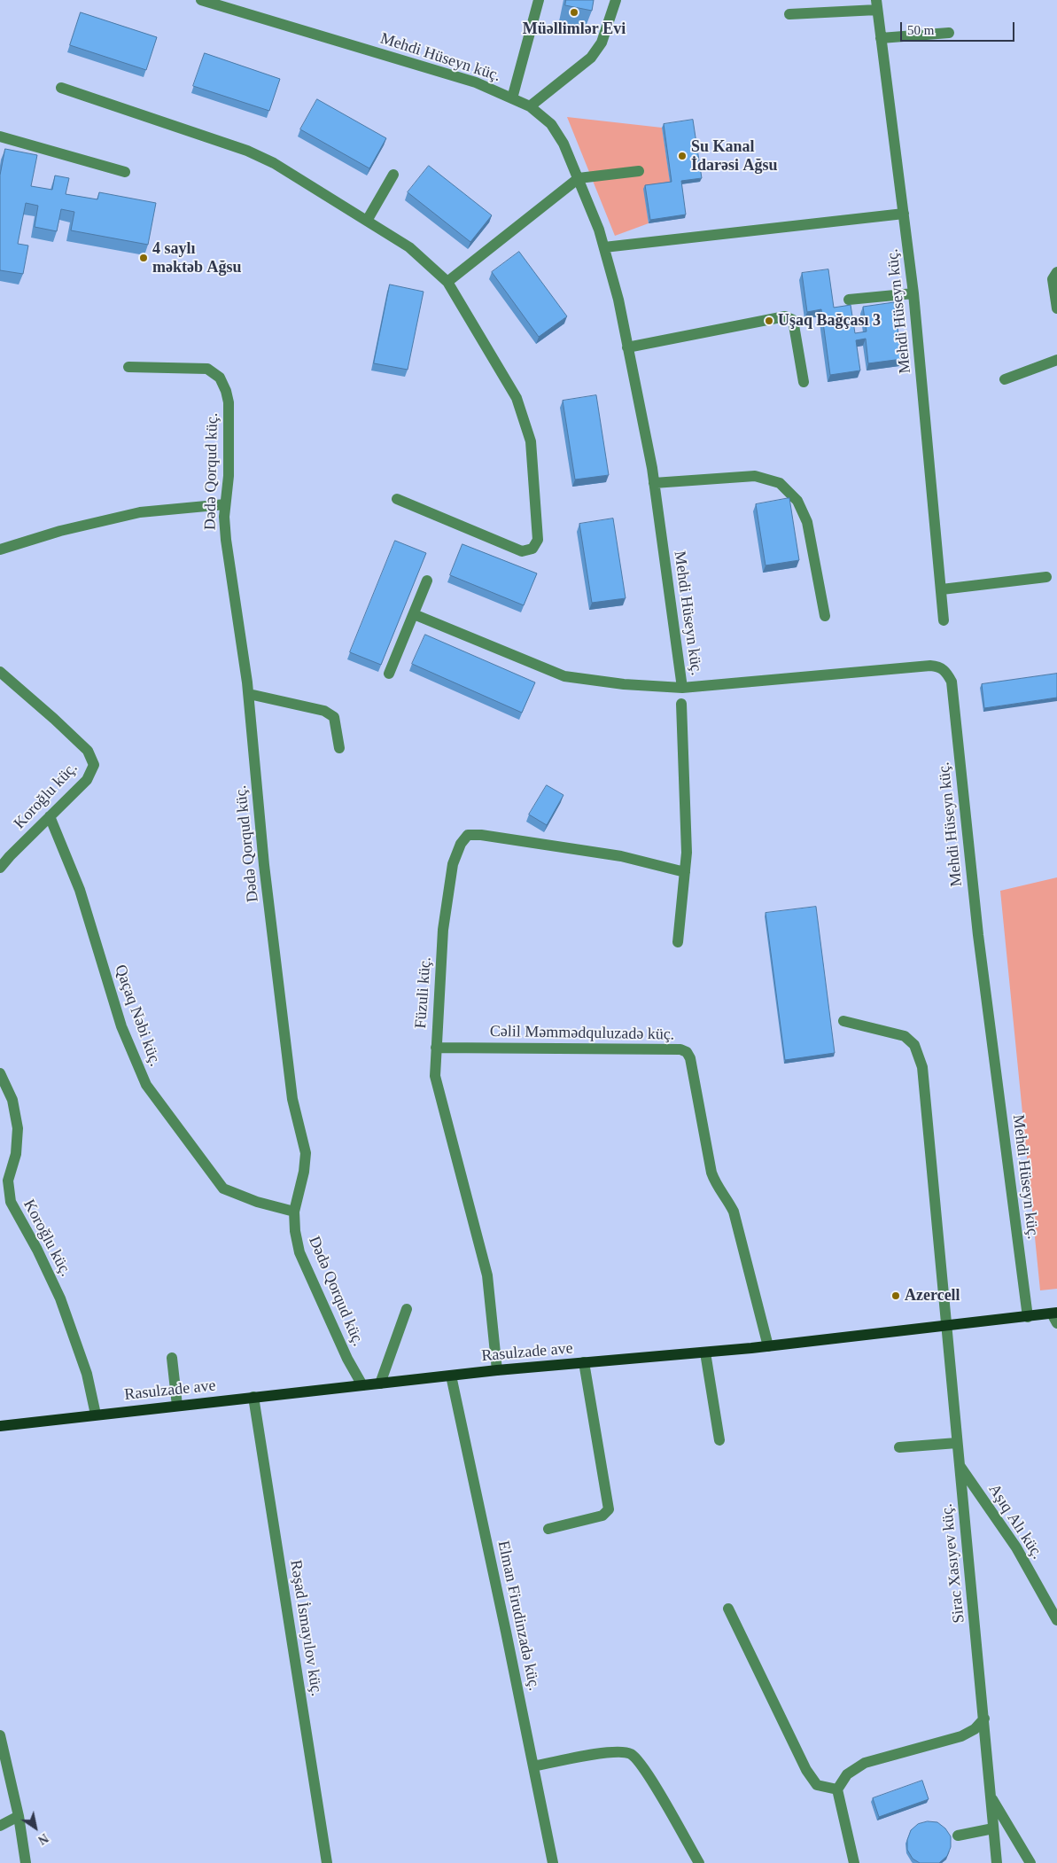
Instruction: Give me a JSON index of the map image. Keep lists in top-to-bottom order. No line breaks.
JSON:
{"streets":{"main road":["Rasulzade ave"],"street":["Mehdi Hüseyn küç.","Dədə Qorqud küç.","Koroğlu küç.","Füzuli küç.","Qaçaq Nəbi küç.","Cəlil Məmmədquluzadə küç.","Aşıq Alı küç.","Sirac Xasıyev küç.","Elman Firudinzadə küç.","Rəşad İsmayılov küç."]},"crossings":[["Mehdi Hüseyn küç.","Rasulzade ave"],["Dədə Qorqud küç.","Qaçaq Nəbi küç."],["Dədə Qorqud küç.","Rasulzade ave"],["Koroğlu küç.","Qaçaq Nəbi küç."],["Koroğlu küç.","Rasulzade ave"],["Füzuli küç.","Cəlil Məmmədquluzadə küç."],["Füzuli küç.","Rasulzade ave"],["Cəlil Məmmədquluzadə küç.","Rasulzade ave"],["Rasulzade ave","Sirac Xasıyev küç."],["Rasulzade ave","Elman Firudinzadə küç."],["Rasulzade ave","Rəşad İsmayılov küç."],["Aşıq Alı küç.","Sirac Xasıyev küç."]],"places":["Müəllimlər Evi","Su Kanal İdarəsi Ağsu","4 saylı məktəb Ağsu","Uşaq Bağçası 3","Azercell"],"scale_bar":"50 m","north":"bottom right"}
